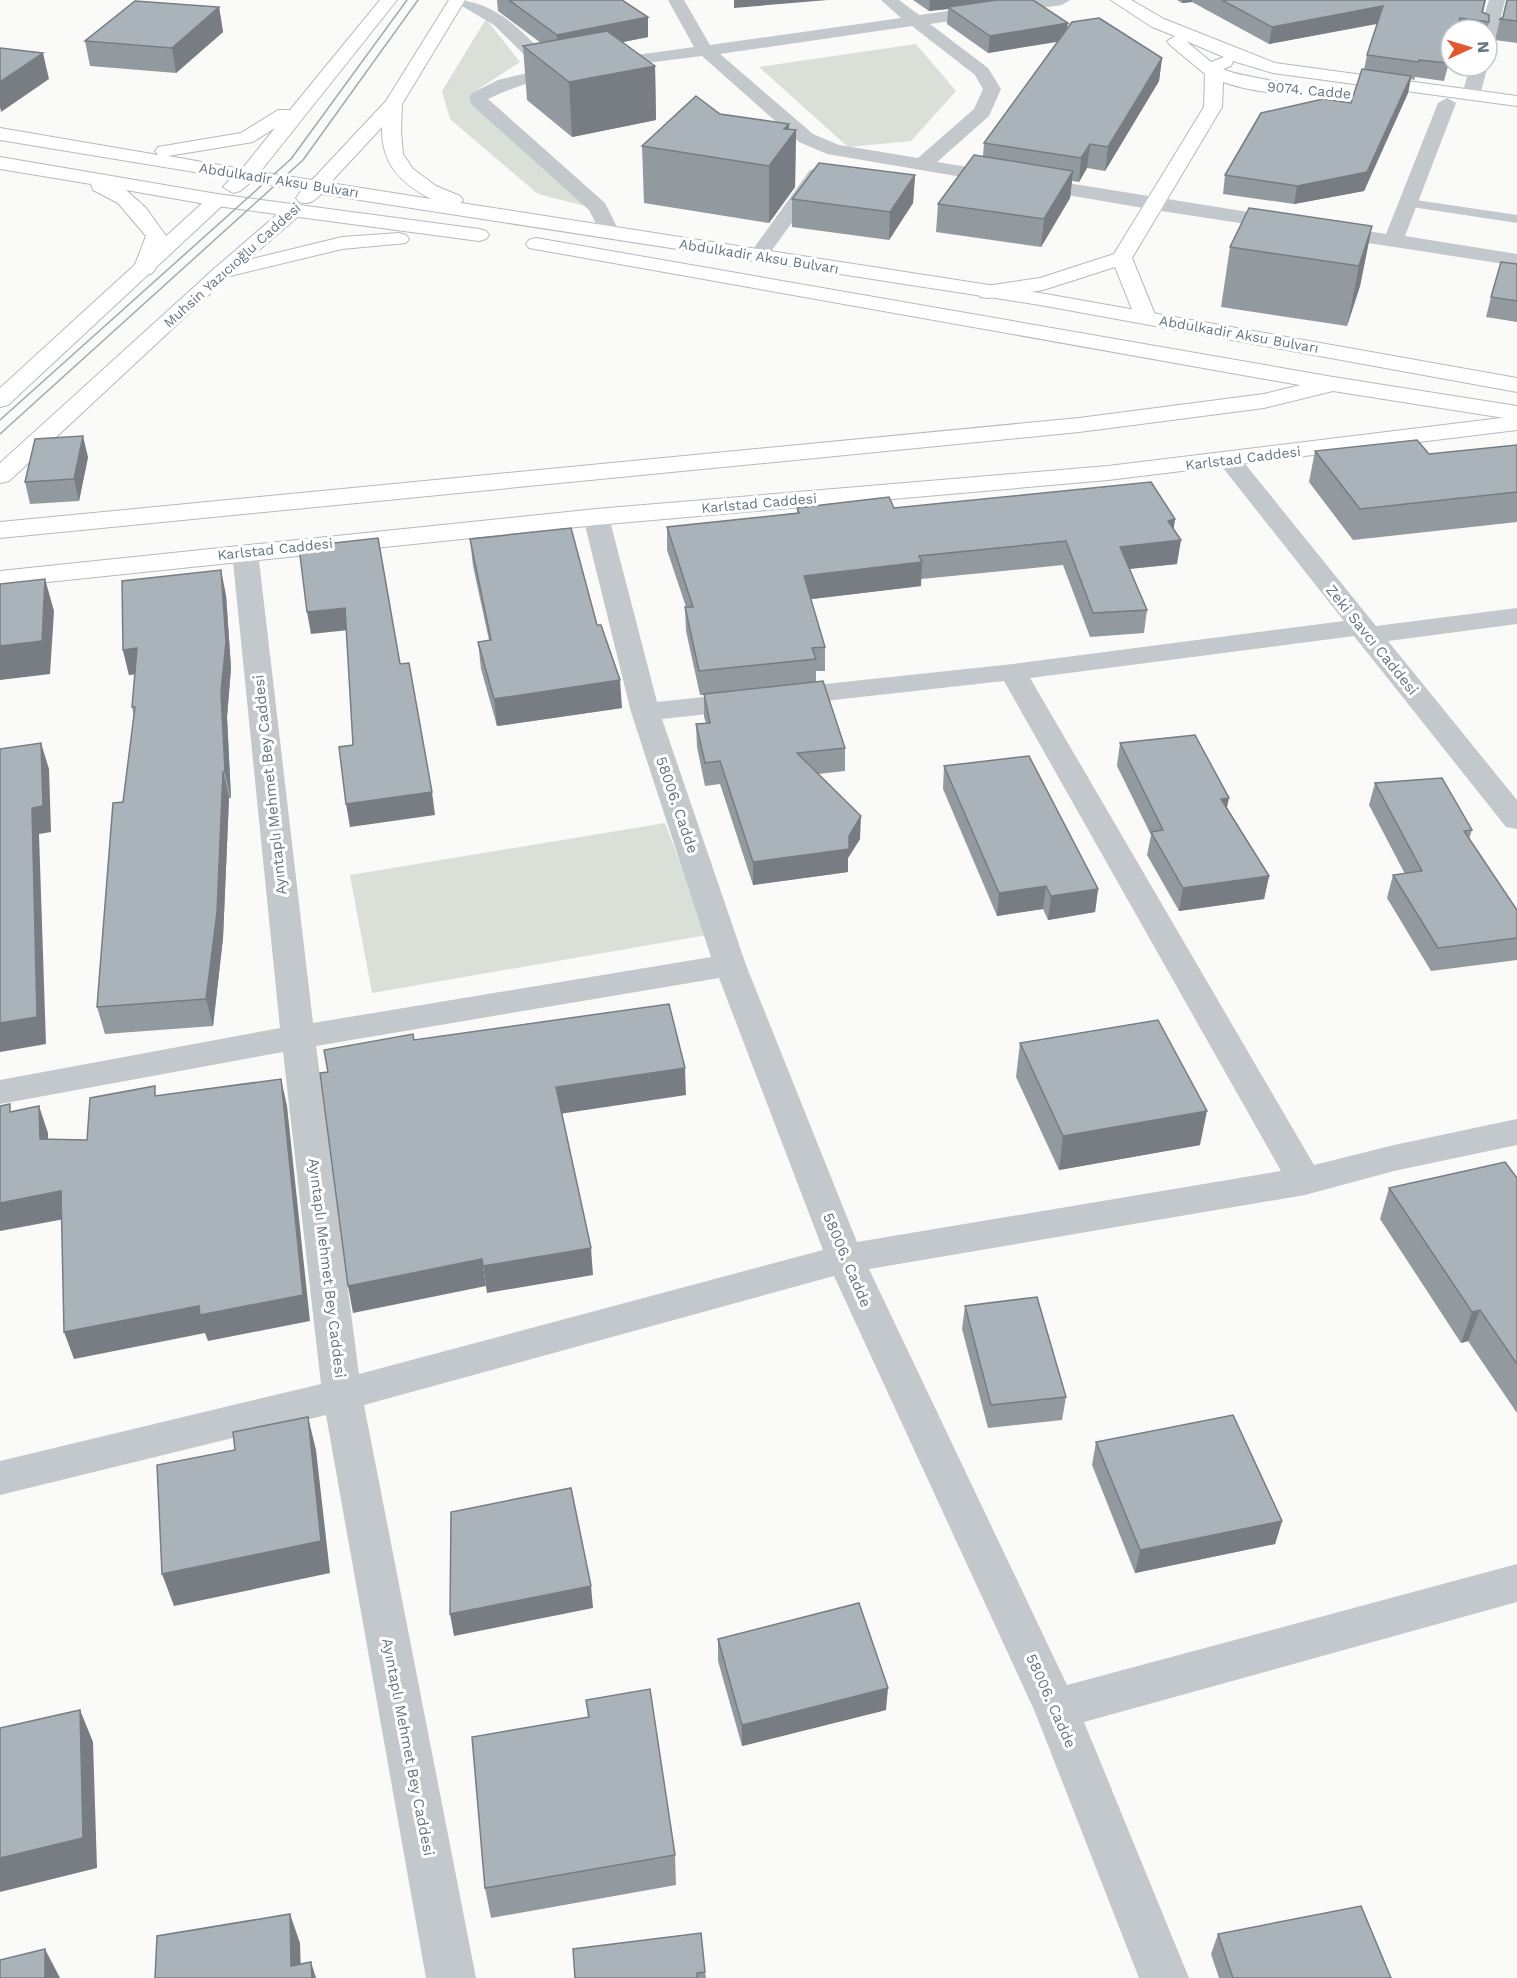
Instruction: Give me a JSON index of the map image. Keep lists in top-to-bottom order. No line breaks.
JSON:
{"streets":{"main road":["9074. Cadde","Abdulkadir Aksu Bulvarı","Muhsin Yazıcıoğlu Caddesi","Karlstad Caddesi"],"street":["Zeki Savcı Caddesi","Ayıntaplı Mehmet Bey Caddesi","58006. Cadde"]},"crossings":[["Abdulkadir Aksu Bulvarı","Muhsin Yazıcıoğlu Caddesi"],["Karlstad Caddesi","Zeki Savcı Caddesi"],["Karlstad Caddesi","Ayıntaplı Mehmet Bey Caddesi"],["Karlstad Caddesi","58006. Cadde"]],"north":"right"}
